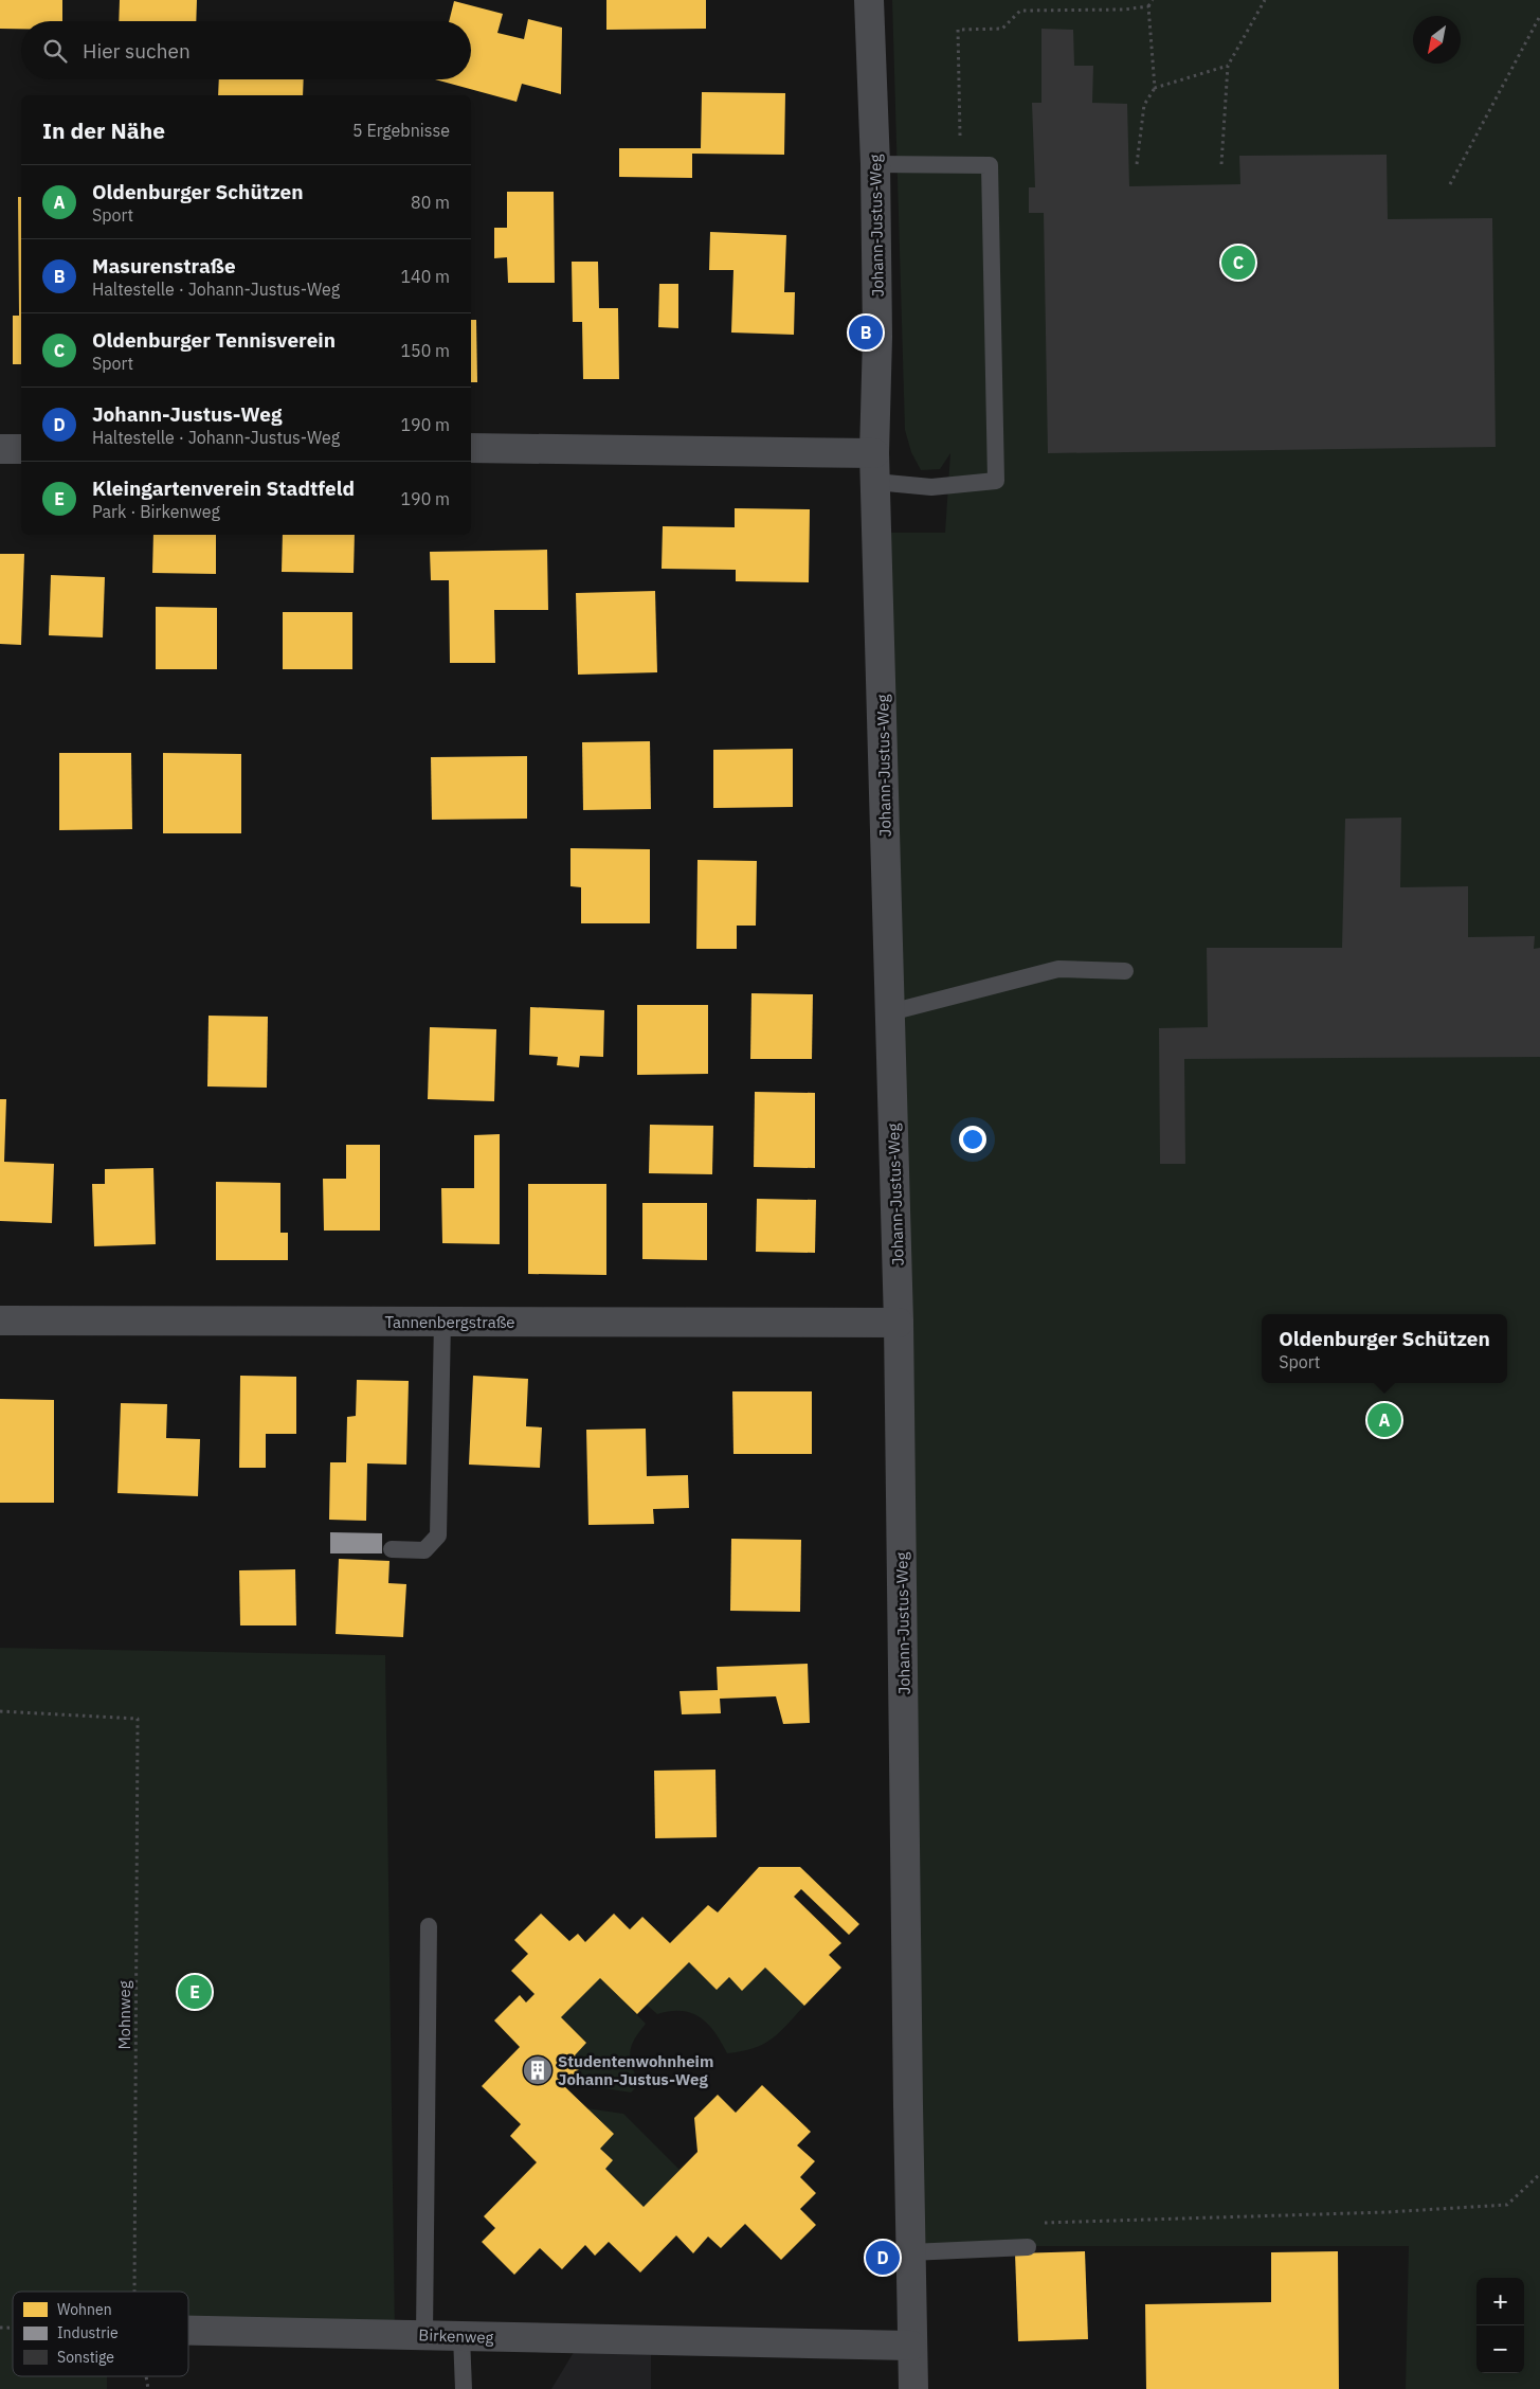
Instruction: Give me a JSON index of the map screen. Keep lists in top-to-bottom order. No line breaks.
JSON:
{"streets":{"street":["Johann-Justus-Weg","Tannenbergstraße","Birkenweg"],"path":["Mohnweg"]},"crossings":[["Johann-Justus-Weg","Tannenbergstraße"],["Johann-Justus-Weg","Birkenweg"]],"places":{"building":["Studentenwohnheim Johann-Justus-Weg"]},"legend":["Wohnen","Industrie","Sonstige"],"north":"bottom left","page":{"search":"Hier suchen","heading":["In der Nähe","5 Ergebnisse"],"list":[{"mark":"A","name":"Oldenburger Schützen","note":"Sport","value":"80 m"},{"mark":"B","name":"Masurenstraße","note":"Haltestelle · Johann-Justus-Weg","value":"140 m"},{"mark":"C","name":"Oldenburger Tennisverein","note":"Sport","value":"150 m"},{"mark":"D","name":"Johann-Justus-Weg","note":"Haltestelle · Johann-Justus-Weg","value":"190 m"},{"mark":"E","name":"Kleingartenverein Stadtfeld","note":"Park · Birkenweg","value":"190 m"}],"pins":["C","B","A","E","D"],"popup":["Oldenburger Schützen","Sport"],"map_buttons":["+","−"]}}
